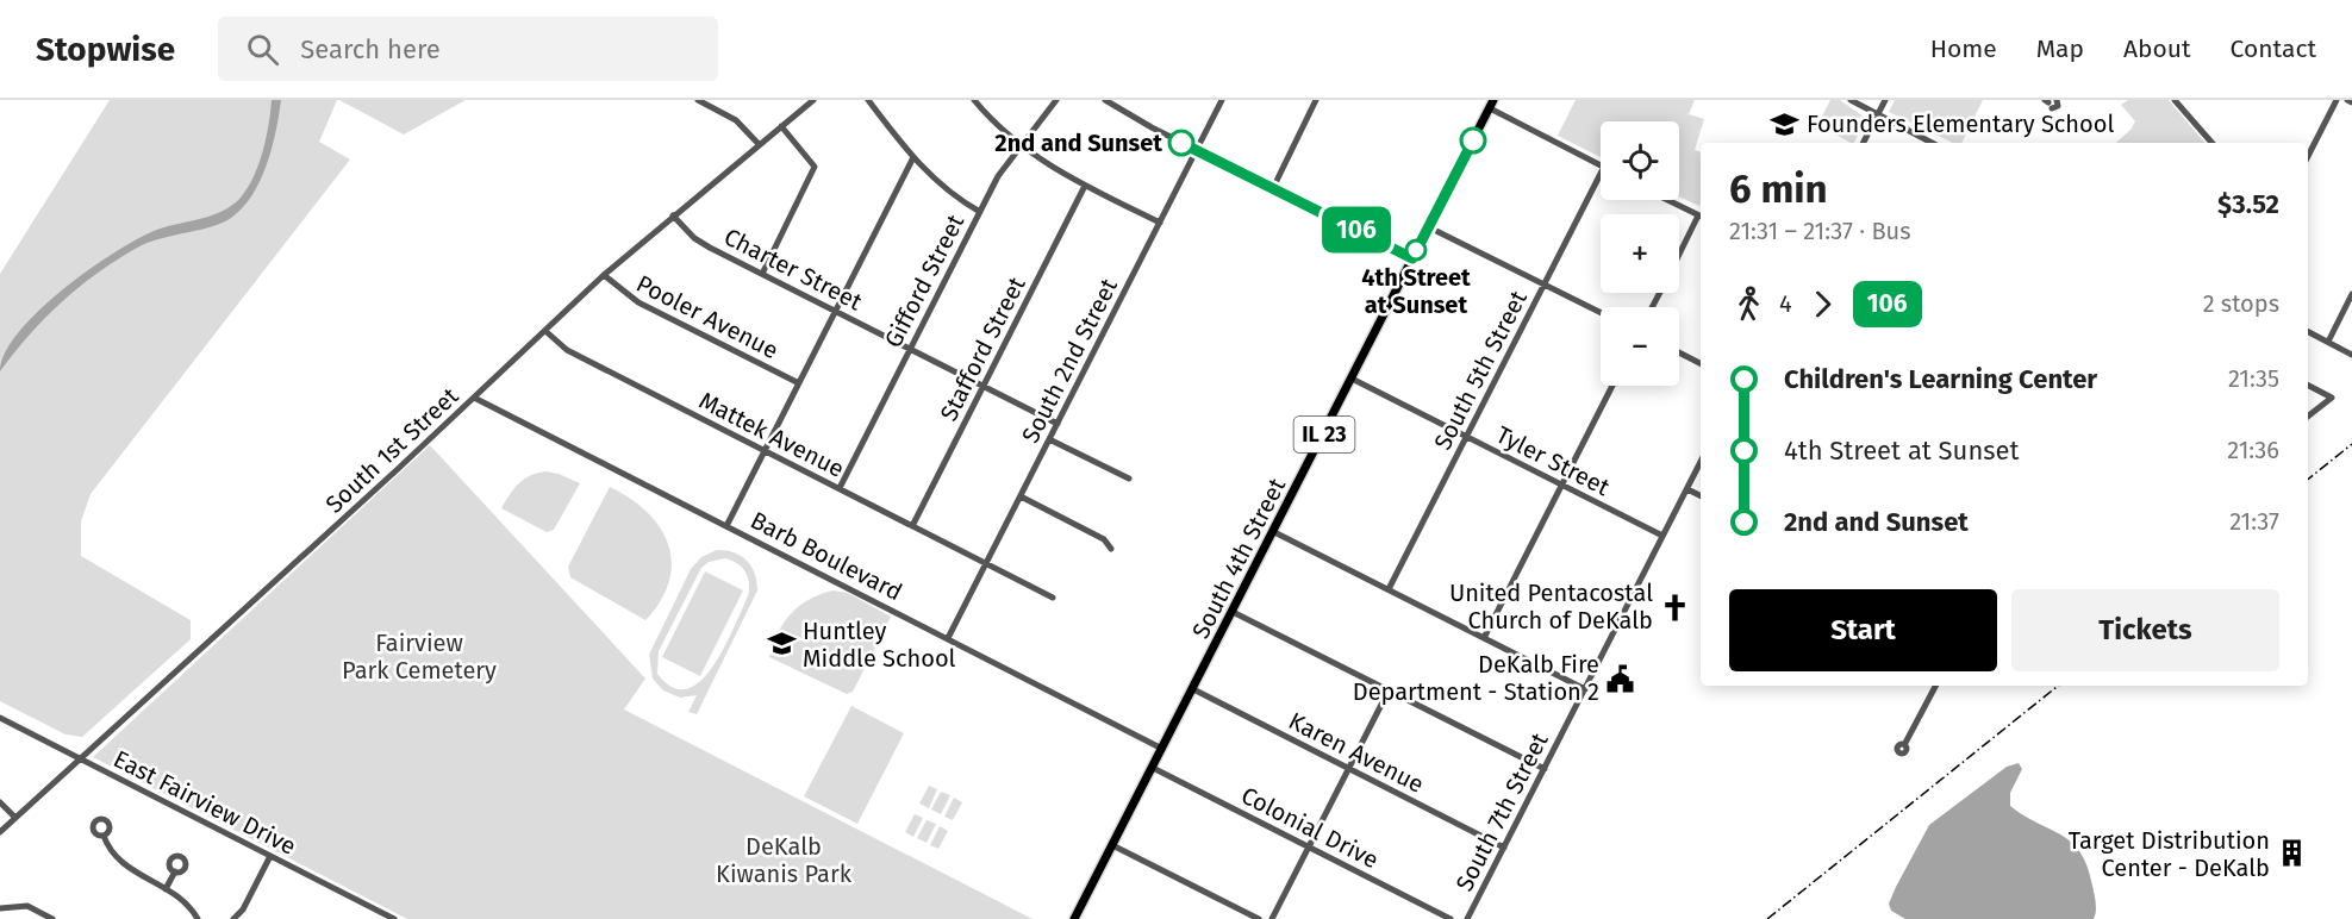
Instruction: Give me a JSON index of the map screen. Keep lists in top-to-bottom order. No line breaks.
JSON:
{"streets":{"main road":["IL 23","South 4th Street"],"street":["Charter Street","Gifford Street","Pooler Avenue","Stafford Street","South 2nd Street","South 5th Street","Mattek Avenue","South 1st Street","Tyler Street","Barb Boulevard","Karen Avenue","East Fairview Drive","South 7th Street","Colonial Drive"]},"crossings":[["Charter Street","Gifford Street"],["Charter Street","Stafford Street"],["Charter Street","South 2nd Street"],["Charter Street","South 1st Street"],["Gifford Street","Mattek Avenue"],["Pooler Avenue","South 1st Street"],["Stafford Street","Mattek Avenue"],["South 2nd Street","Mattek Avenue"],["South 2nd Street","Barb Boulevard"],["South 5th Street","Tyler Street"],["Mattek Avenue","South 1st Street"],["South 1st Street","Barb Boulevard"],["South 1st Street","East Fairview Drive"],["Tyler Street","South 4th Street"],["Tyler Street","South 7th Street"],["Barb Boulevard","South 4th Street"],["South 4th Street","Karen Avenue"],["South 4th Street","Colonial Drive"],["Karen Avenue","South 7th Street"]],"parks":["Fairview Park Cemetery","DeKalb Kiwanis Park"],"places":{"school or university":["Founders Elementary School","Huntley Middle School"],"other":["2nd and Sunset","4th Street at Sunset"],"church":["United Pentacostal Church of DeKalb"],"public building":["DeKalb Fire Department - Station 2"],"building":["Target Distribution Center - DeKalb"]},"lines":["bus line 106"],"page":{"header":"Stopwise","search":"Search here","nav":["Home","Map","About","Contact"],"on_map":"106","map_buttons":["+","−"],"heading":["6 min","21:31 – 21:37 · Bus","$3.52"],"legs":["4","106","2 stops"],"list":[{"name":"Children's Learning Center","value":"21:35"},{"name":"4th Street at Sunset","value":"21:36"},{"name":"2nd and Sunset","value":"21:37"}],"buttons":["Start","Tickets"]}}
